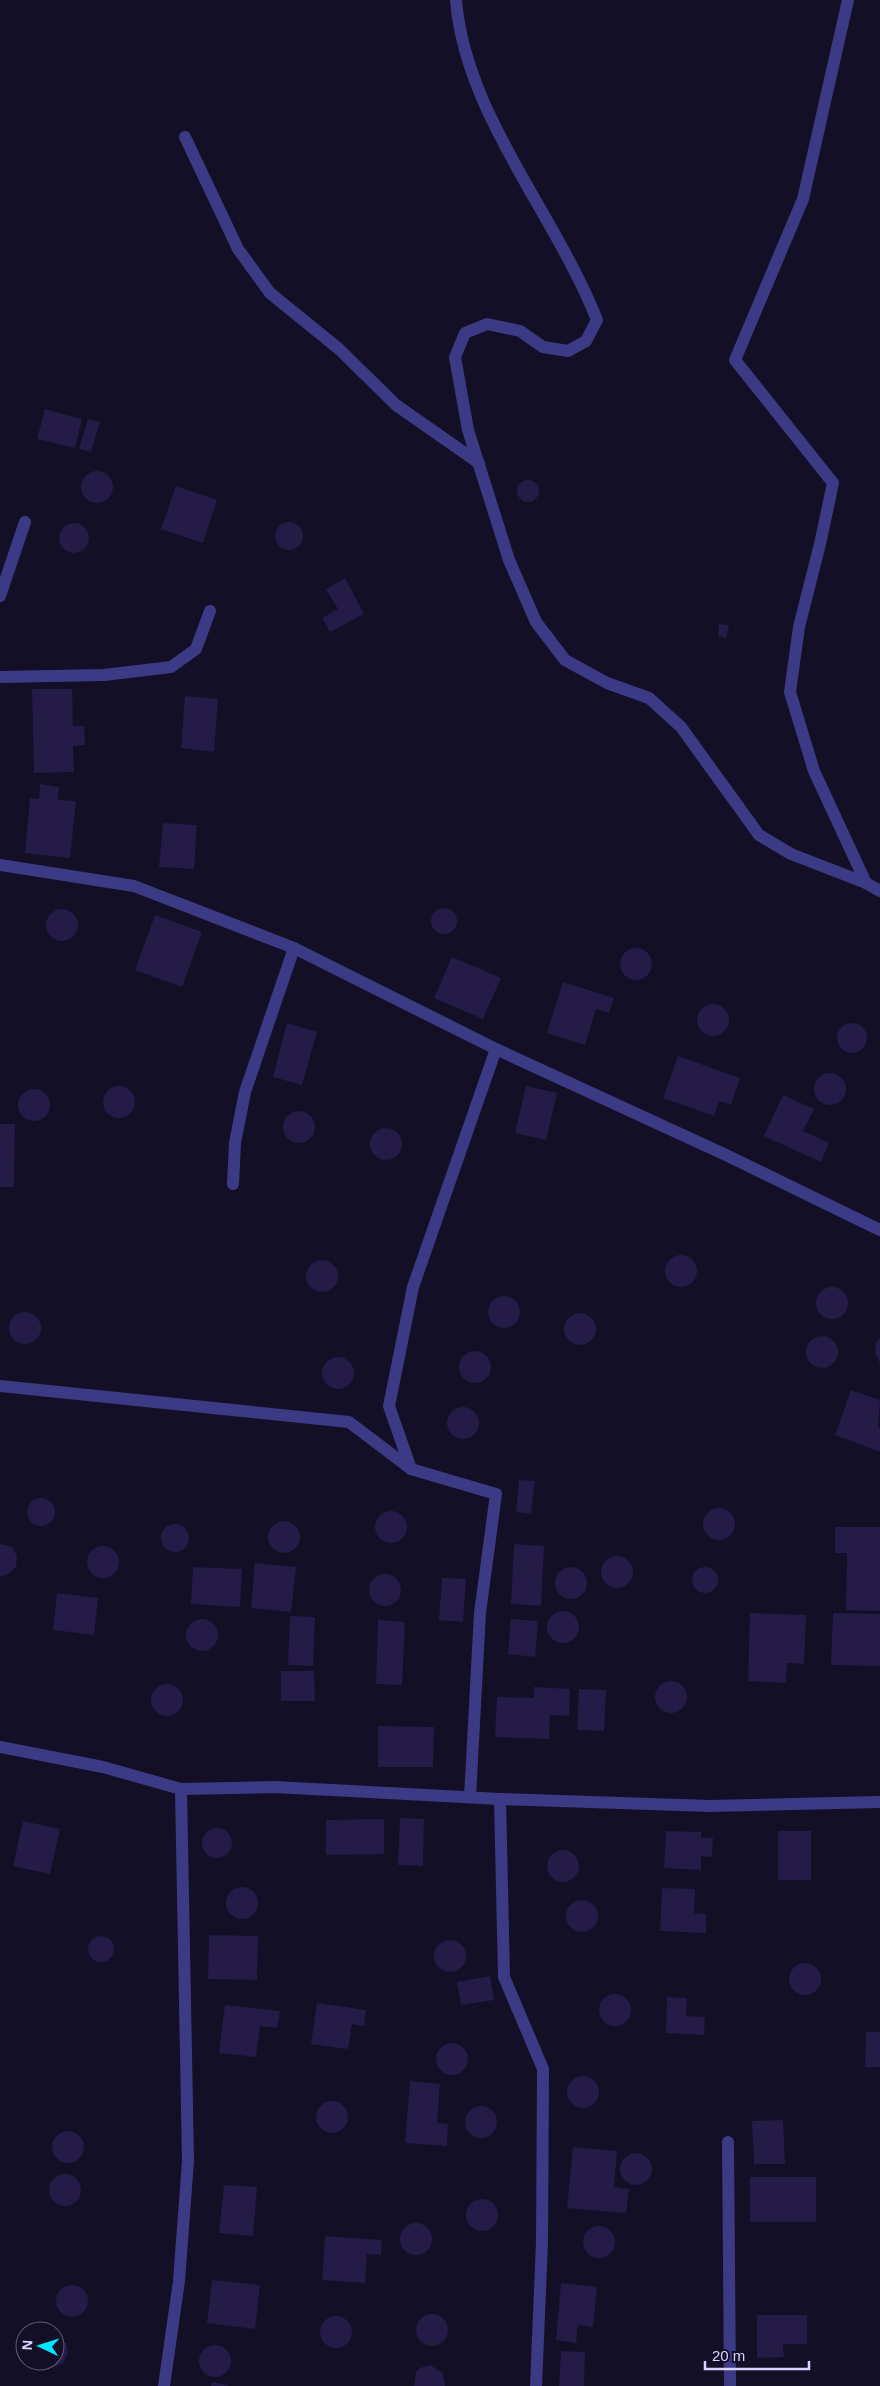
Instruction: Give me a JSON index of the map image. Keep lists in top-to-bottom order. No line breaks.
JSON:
{"scale_bar":"20 m","north":"left"}
